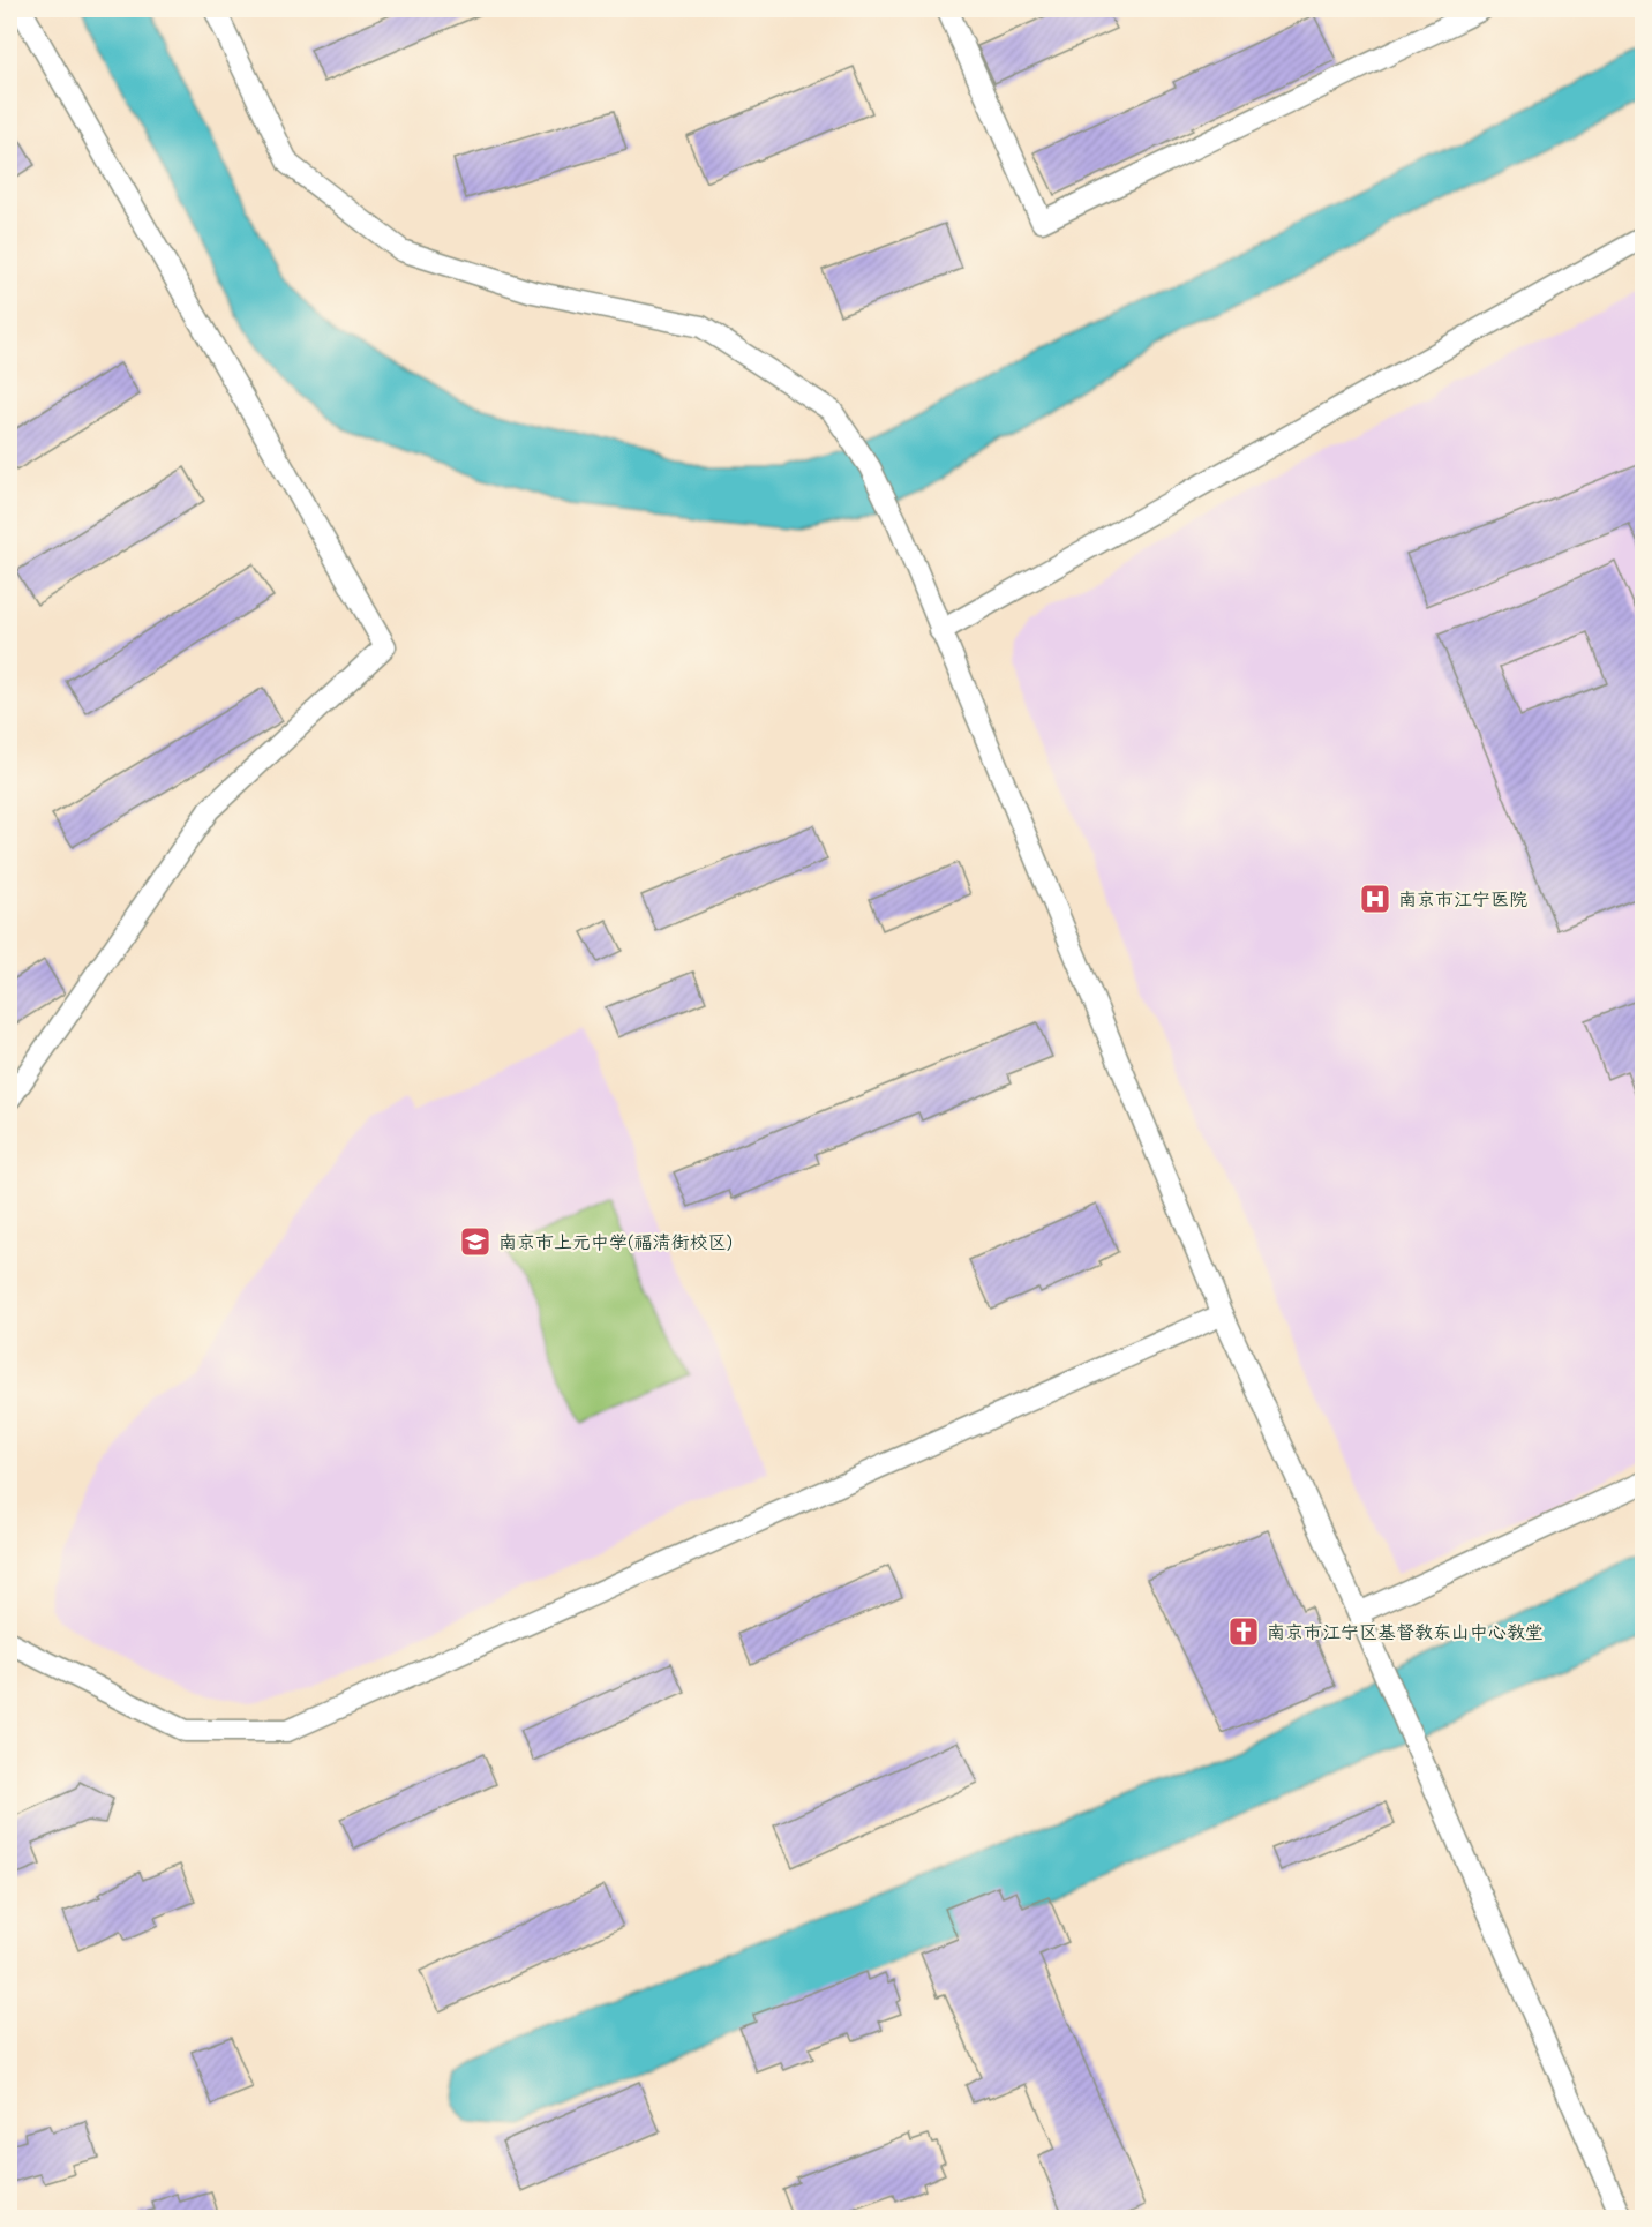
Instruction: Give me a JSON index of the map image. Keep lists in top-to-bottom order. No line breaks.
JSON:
{"places":{"hospital":["南京市江宁医院"],"school or university":["南京市上元中学(福清街校区)"],"church":["南京市江宁区基督教东山中心教堂"]}}
